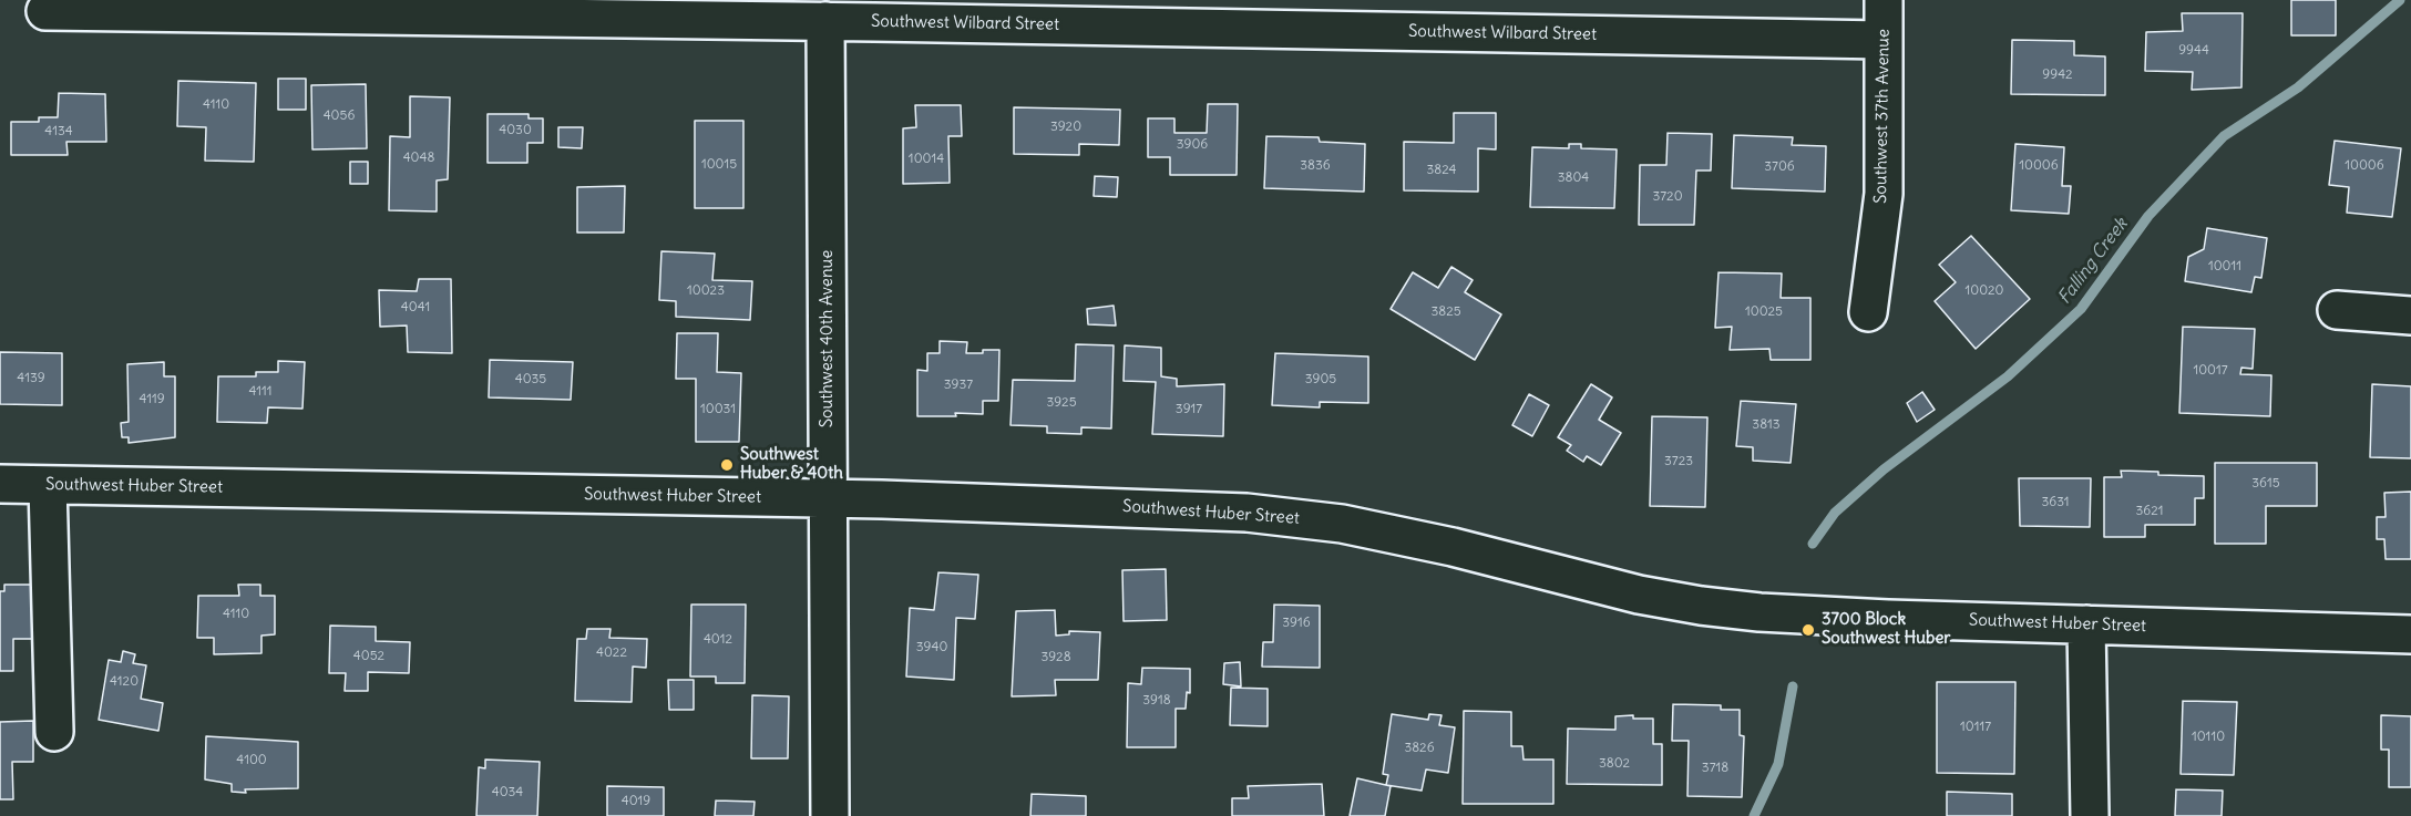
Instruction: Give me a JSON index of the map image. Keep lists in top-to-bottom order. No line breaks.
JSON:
{"streets":{"street":["Southwest Wilbard Street","Southwest 37th Avenue","Southwest 40th Avenue","Southwest Huber Street"]},"crossings":[["Southwest Wilbard Street","Southwest 37th Avenue"],["Southwest Wilbard Street","Southwest 40th Avenue"],["Southwest 40th Avenue","Southwest Huber Street"]],"water":["Falling Creek"],"places":["Southwest Huber & 40th","3700 Block Southwest Huber"],"house_numbers":["9944","9942","4110","4056","3920","4030","4134","3906","4048","10014","10015","3836","10006","10006","3706","3824","3804","3720","10011","10023","10020","4041","3825","10025","10017","4139","4035","3905","3937","4111","4119","3925","10031","3917","3813","3723","3615","3631","3621","4110","3916","4012","3940","4022","4052","3928","4120","3918","10117","10110","3826","4100","3802","3718","4034","4019"]}
